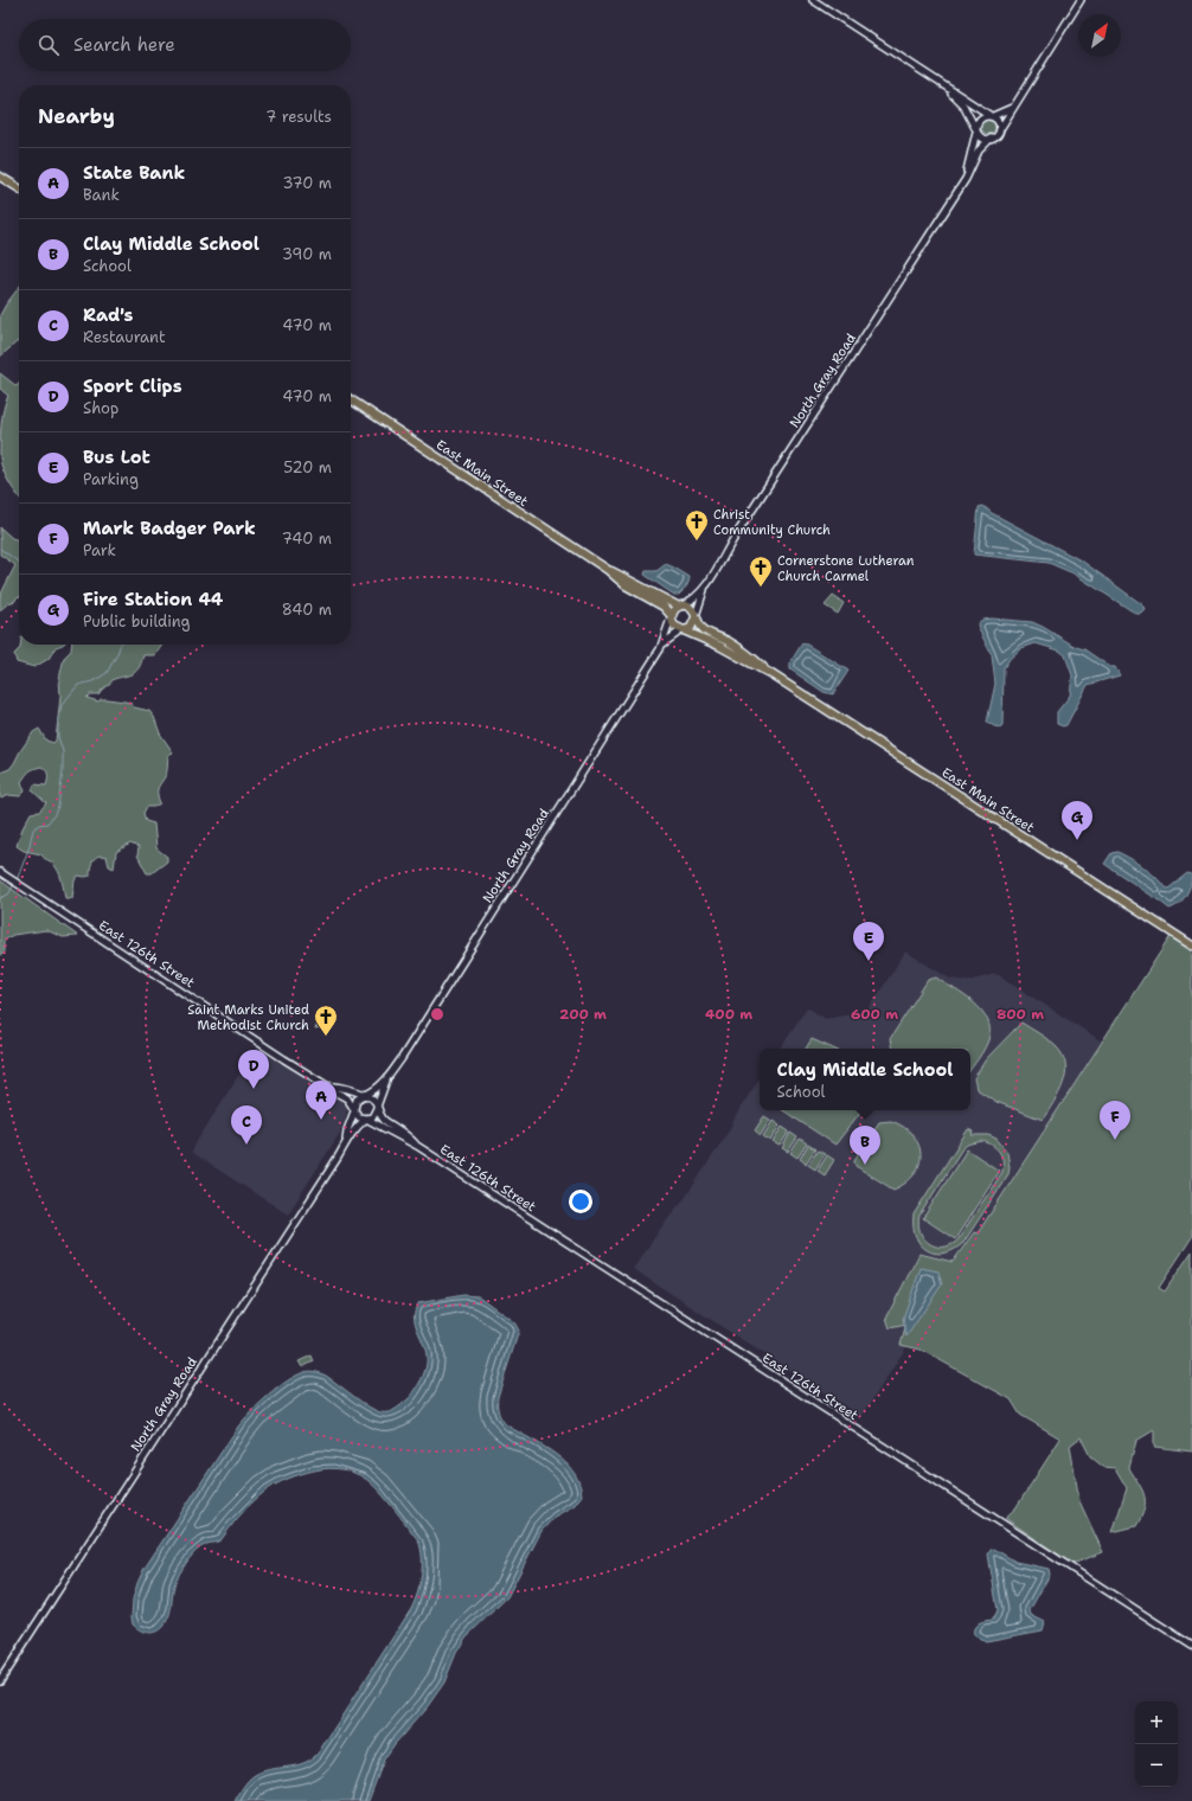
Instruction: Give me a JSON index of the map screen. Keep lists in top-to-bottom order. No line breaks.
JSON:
{"streets":{"main road":["East Main Street"],"street":["North Gray Road","East 126th Street"]},"crossings":[["North Gray Road","East Main Street"],["North Gray Road","East 126th Street"]],"places":{"church":["Christ Community Church","Cornerstone Lutheran Church Carmel","Saint Marks United Methodist Church"]},"north":"top right","page":{"search":"Search here","heading":["Nearby","7 results"],"list":[{"mark":"A","name":"State Bank","note":"Bank","value":"370 m"},{"mark":"B","name":"Clay Middle School","note":"School","value":"390 m"},{"mark":"C","name":"Rad's","note":"Restaurant","value":"470 m"},{"mark":"D","name":"Sport Clips","note":"Shop","value":"470 m"},{"mark":"E","name":"Bus Lot","note":"Parking","value":"520 m"},{"mark":"F","name":"Mark Badger Park","note":"Park","value":"740 m"},{"mark":"G","name":"Fire Station 44","note":"Public building","value":"840 m"}],"pins":["G","E","D","A","F","C","B"],"popup":["Clay Middle School","School"],"map_buttons":["+","−"]},"rings":["200 m","400 m","600 m","800 m"]}
